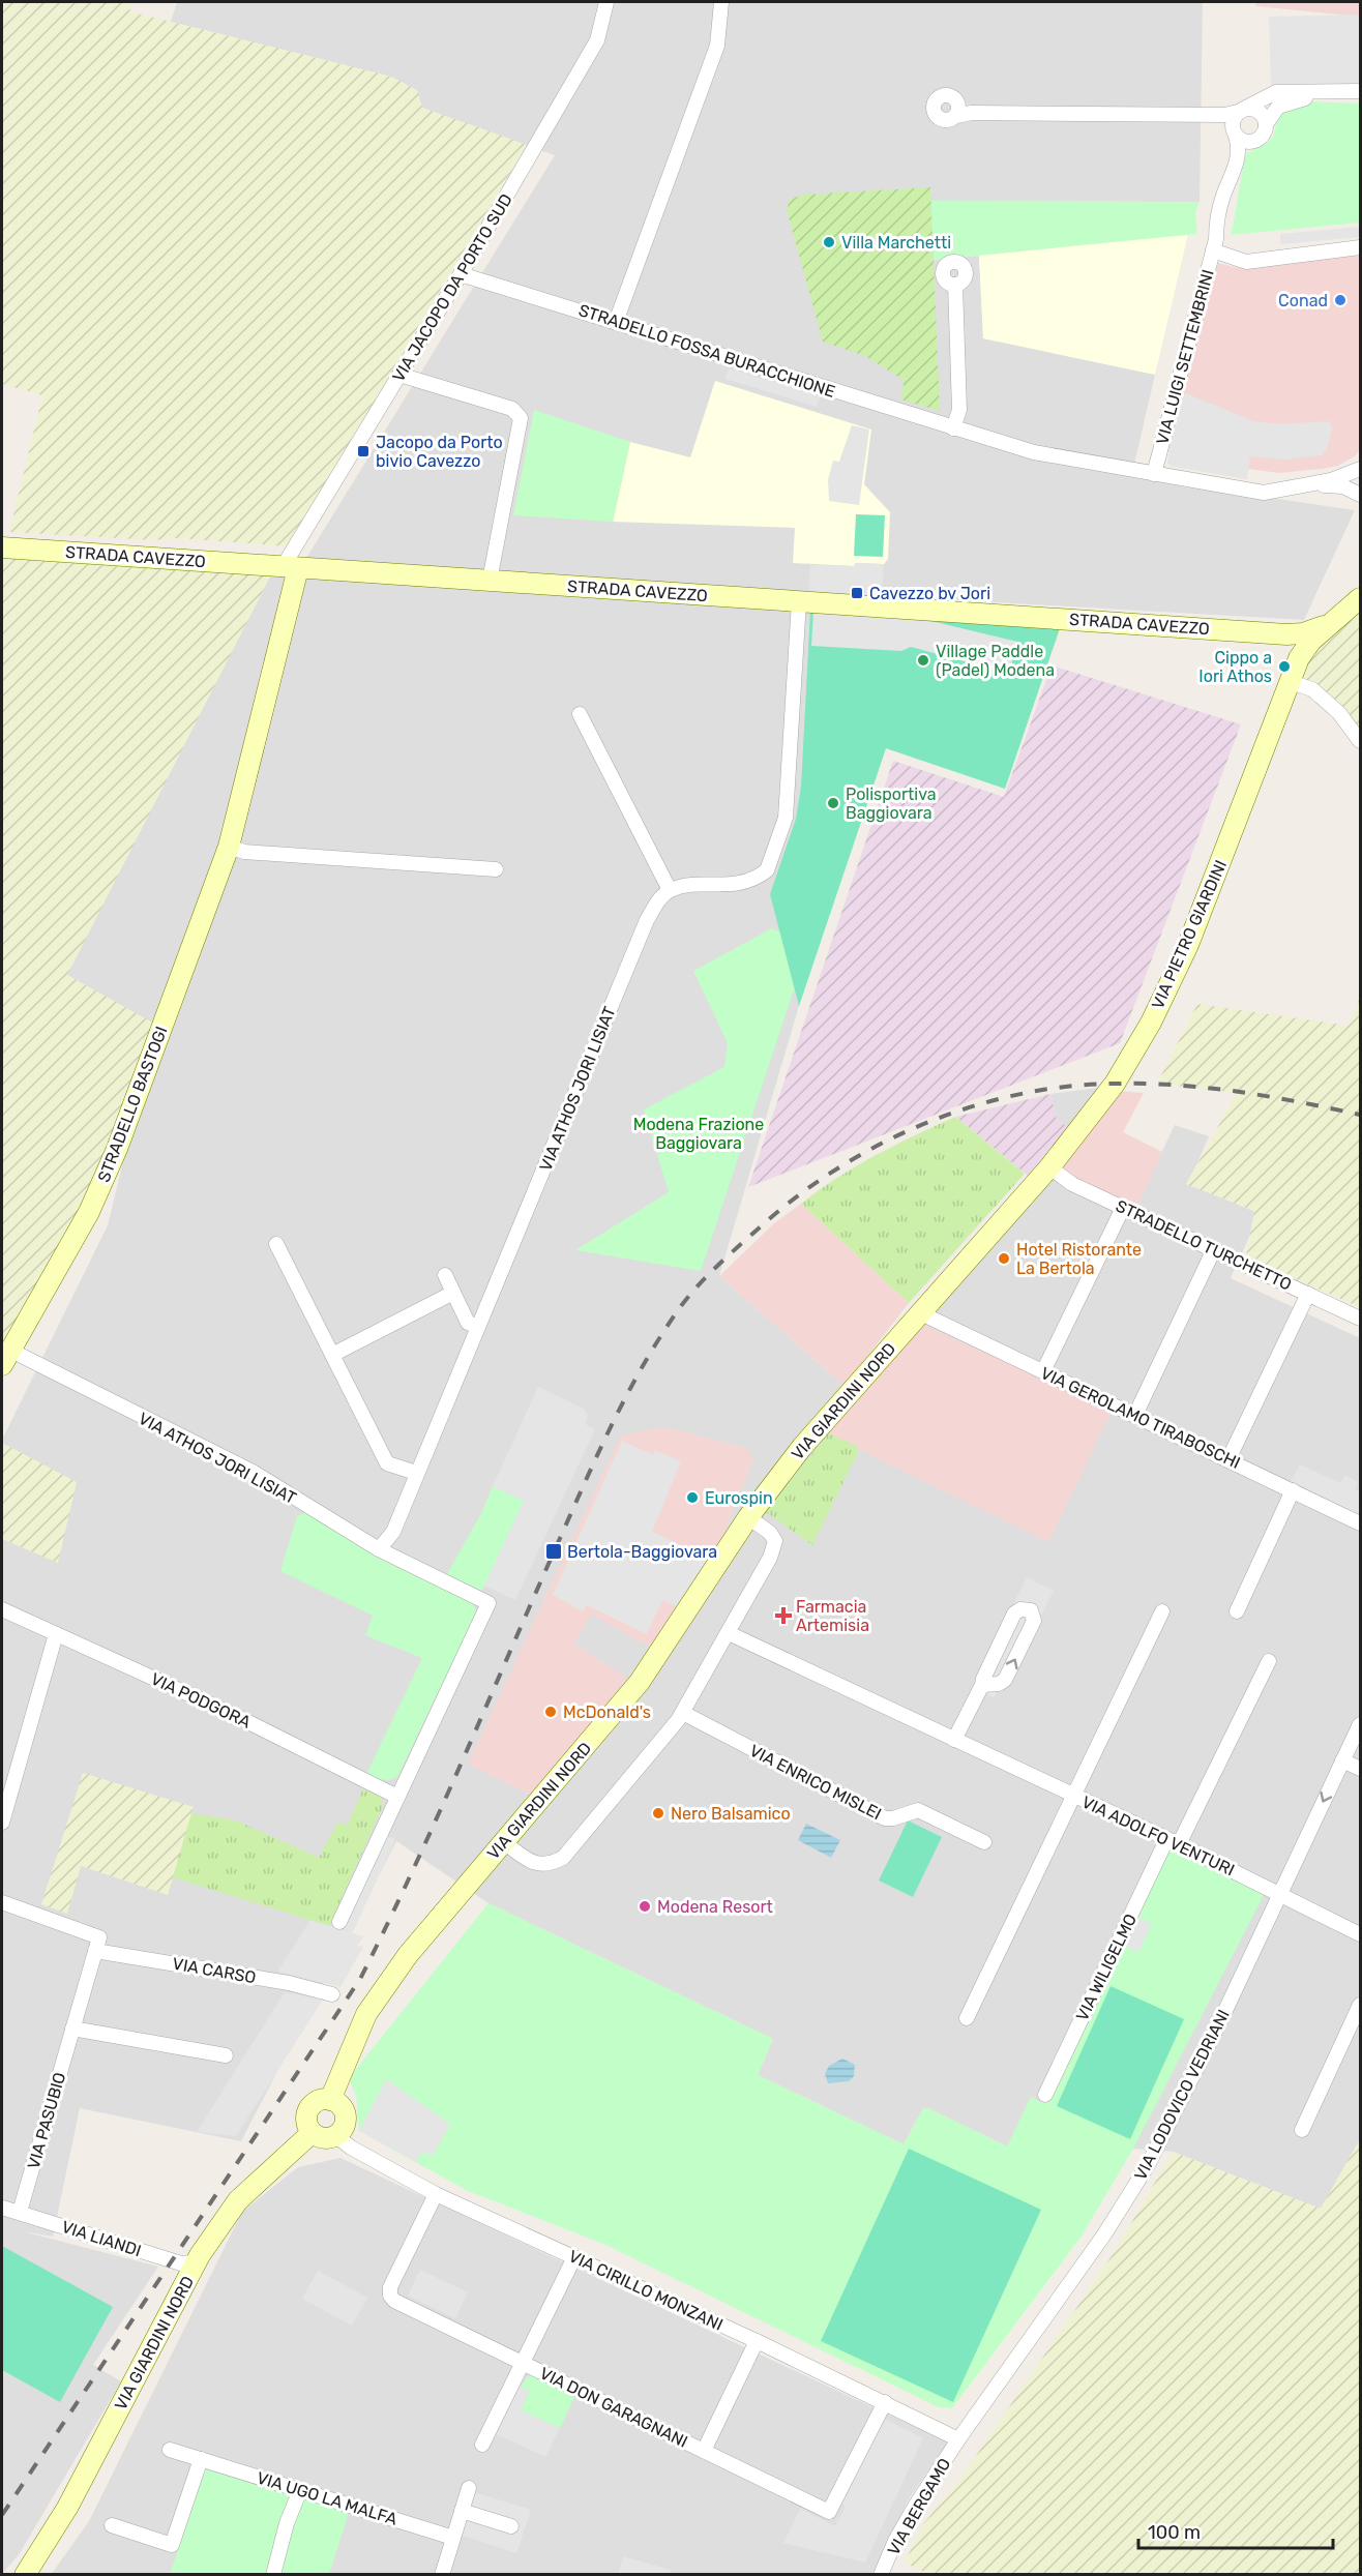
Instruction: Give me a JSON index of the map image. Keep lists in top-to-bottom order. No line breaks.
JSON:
{"streets":{"main road":["STRADA CAVEZZO","VIA PIETRO GIARDINI","STRADELLO BASTOGI","VIA GIARDINI NORD"],"street":["VIA JACOPO DA PORTO SUD","STRADELLO FOSSA BURACCHIONE","VIA LUIGI SETTEMBRINI","VIA ATHOS JORI LISIAT","STRADELLO TURCHETTO","VIA GEROLAMO TIRABOSCHI","VIA PODGORA","VIA ENRICO MISLEI","VIA ADOLFO VENTURI","VIA WILIGELMO","VIA CARSO","VIA LODOVICO VEDRIANI","VIA PASUBIO","VIA LIANDI","VIA CIRILLO MONZANI","VIA DON GARAGNANI","VIA UGO LA MALFA","VIA BERGAMO"]},"crossings":[["VIA JACOPO DA PORTO SUD","STRADELLO FOSSA BURACCHIONE"],["VIA JACOPO DA PORTO SUD","STRADA CAVEZZO"],["VIA JACOPO DA PORTO SUD","STRADELLO BASTOGI"],["STRADELLO FOSSA BURACCHIONE","VIA LUIGI SETTEMBRINI"],["STRADA CAVEZZO","VIA PIETRO GIARDINI"],["STRADA CAVEZZO","STRADELLO BASTOGI"],["VIA PIETRO GIARDINI","STRADELLO TURCHETTO"],["VIA PIETRO GIARDINI","VIA GIARDINI NORD"],["VIA ATHOS JORI LISIAT","STRADELLO BASTOGI"],["STRADELLO TURCHETTO","VIA GIARDINI NORD"],["VIA GIARDINI NORD","VIA GEROLAMO TIRABOSCHI"],["VIA GIARDINI NORD","VIA LIANDI"],["VIA GIARDINI NORD","VIA CIRILLO MONZANI"],["VIA ADOLFO VENTURI","VIA WILIGELMO"],["VIA ADOLFO VENTURI","VIA LODOVICO VEDRIANI"],["VIA CARSO","VIA PASUBIO"],["VIA LODOVICO VEDRIANI","VIA CIRILLO MONZANI"],["VIA LODOVICO VEDRIANI","VIA BERGAMO"],["VIA PASUBIO","VIA LIANDI"],["VIA CIRILLO MONZANI","VIA DON GARAGNANI"],["VIA CIRILLO MONZANI","VIA BERGAMO"]],"parks":["Modena Frazione Baggiovara"],"places":{"other":["Villa Marchetti","Conad","Village Paddle (Padel) Modena","Cippo a Iori Athos","Polisportiva Baggiovara","Hotel Ristorante La Bertola","Eurospin","McDonald's","Nero Balsamico","Modena Resort"],"transit":["Jacopo da Porto bivio Cavezzo","Cavezzo bv Jori","Bertola-Baggiovara"],"health":["Farmacia Artemisia"]},"scale_bar":"100 m"}
